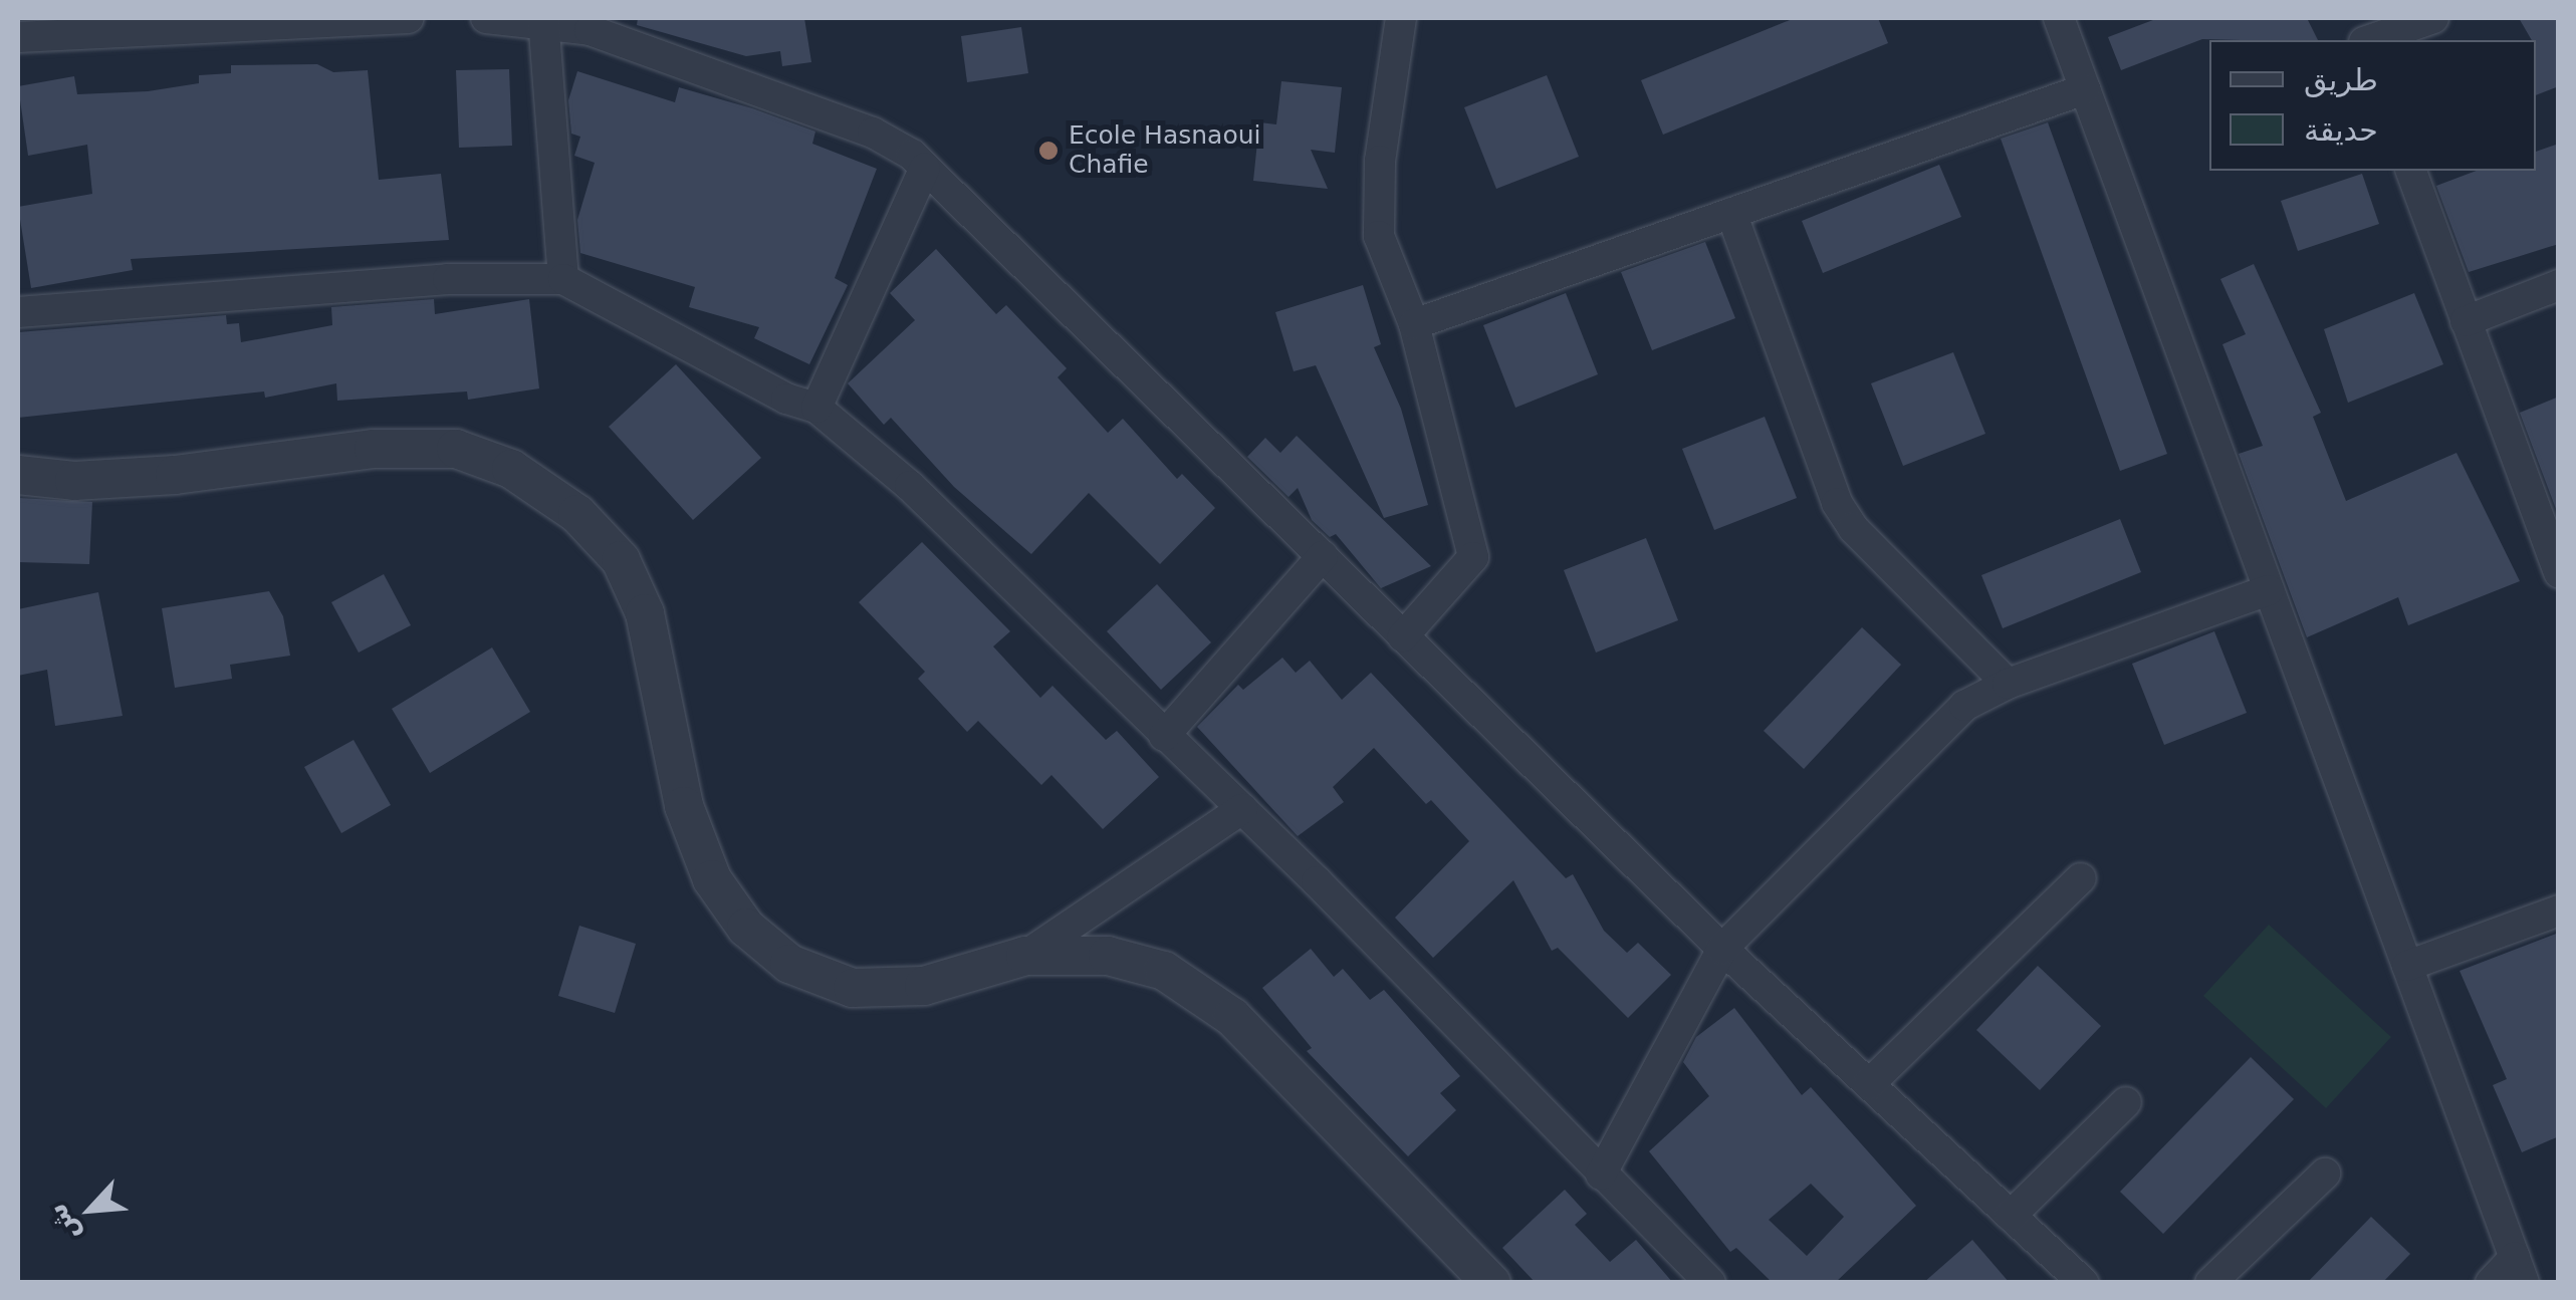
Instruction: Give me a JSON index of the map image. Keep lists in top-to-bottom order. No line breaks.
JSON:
{"places":["Ecole Hasnaoui Chafie"],"legend":["طريق","حديقة"],"north":"bottom left"}
